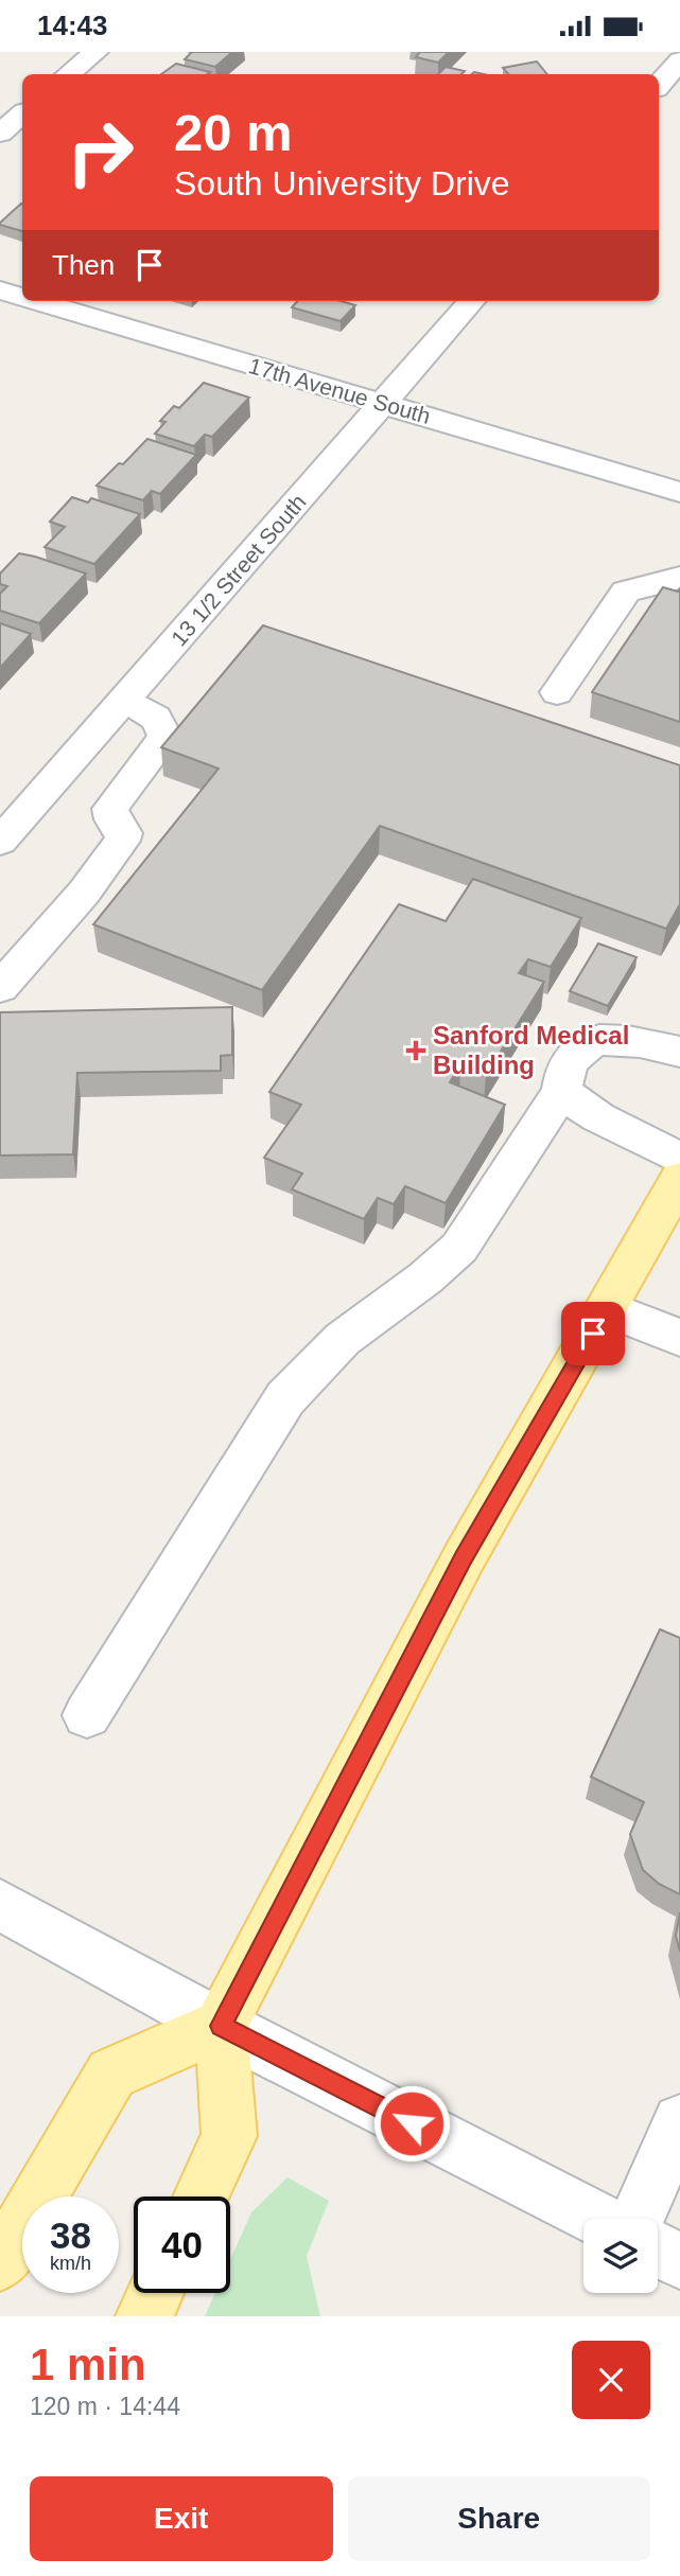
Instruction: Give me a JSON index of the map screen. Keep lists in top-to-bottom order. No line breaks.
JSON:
{"streets":{"street":["17th Avenue South","13 1/2 Street South"]},"crossings":[["17th Avenue South","13 1/2 Street South"]],"places":{"health":["Sanford Medical Building"]},"page":{"status":"14:43","turn":["20 m","South University Drive"],"then":"Then","speed":"38 km/h","limit":"40","heading":["1 min","120 m · 14:44"],"buttons":["Exit","Share"]}}
